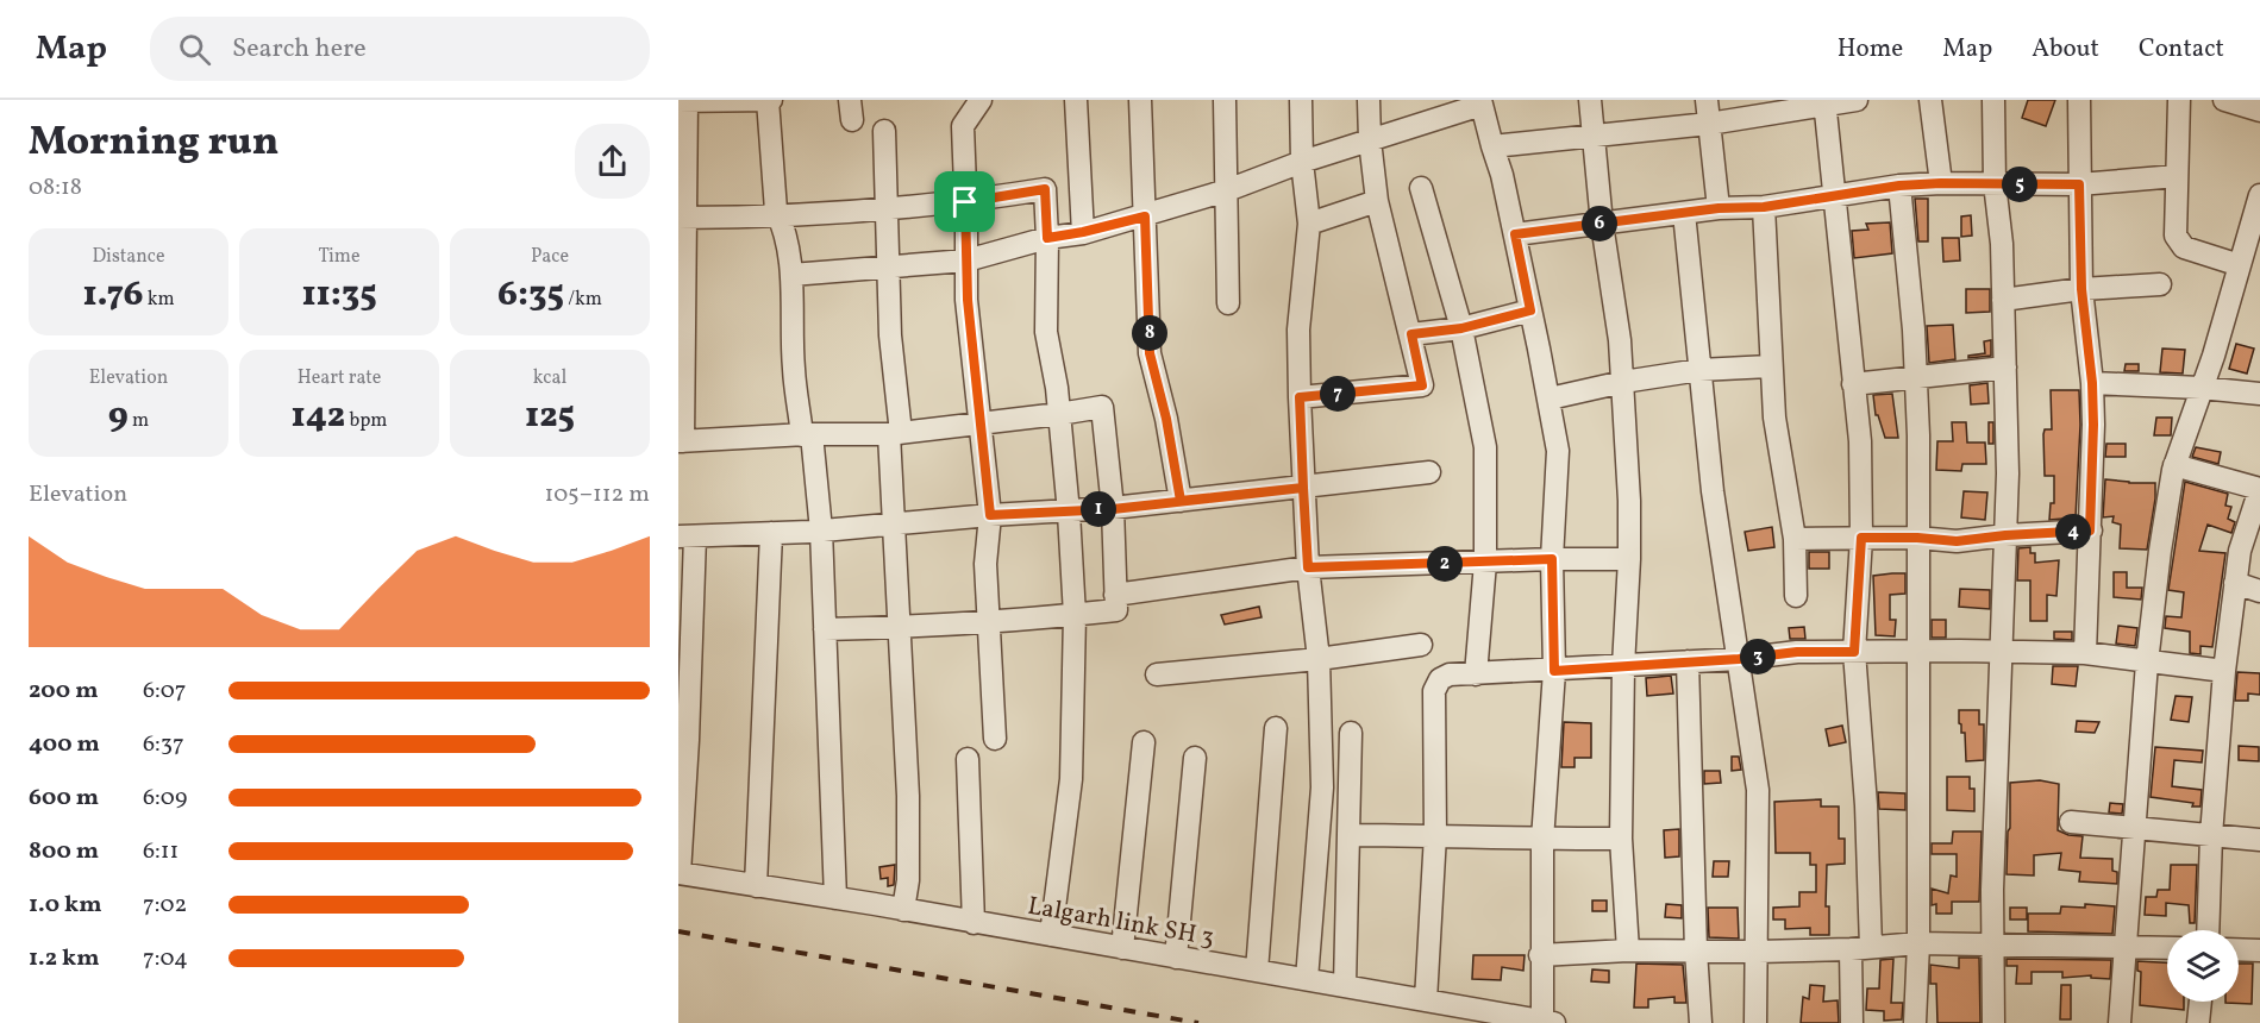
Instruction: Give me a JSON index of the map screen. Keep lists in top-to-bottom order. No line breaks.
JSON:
{"streets":{"street":["Lalgarh link SH 3"]},"page":{"header":"Map","search":"Search here","nav":["Home","Map","About","Contact"],"heading":["Morning run","08:18"],"pins":["5","6","8","7","1","4","2","3"],"stats":[["Distance","1.76 km"],["Time","11:35"],["Pace","6:35 /km"],["Elevation","9 m"],["Heart rate","142 bpm"],["kcal","125"]],"chart":["Elevation","105–112 m"],"list":[{"name":"200 m","note":"6:07"},{"name":"400 m","note":"6:37"},{"name":"600 m","note":"6:09"},{"name":"800 m","note":"6:11"},{"name":"1.0 km","note":"7:02"},{"name":"1.2 km","note":"7:04"}]}}
